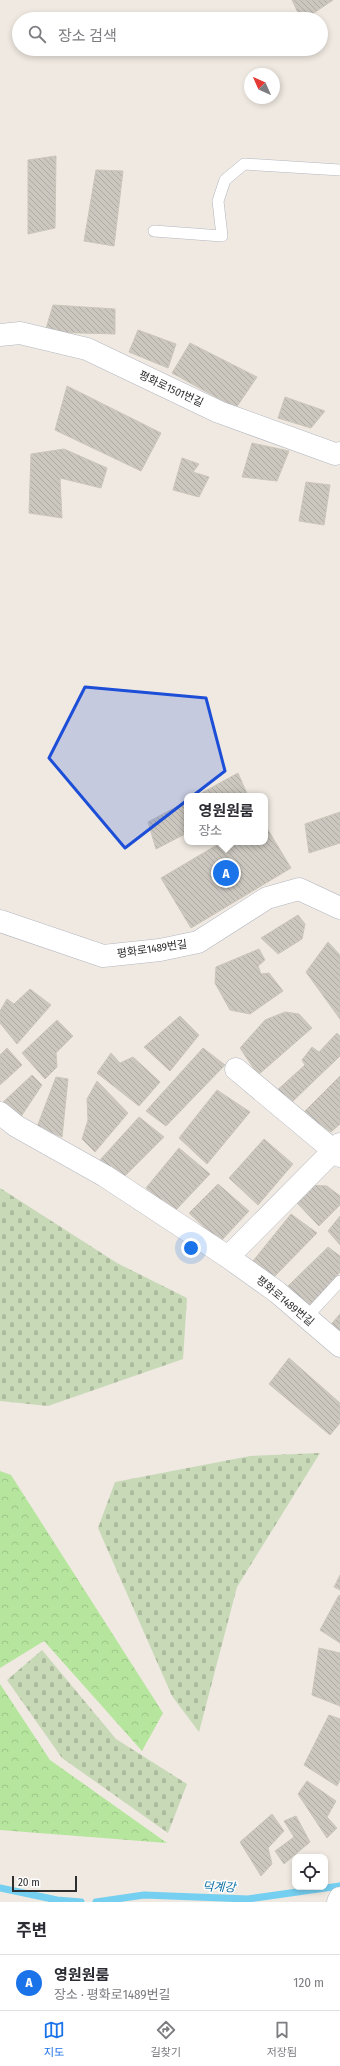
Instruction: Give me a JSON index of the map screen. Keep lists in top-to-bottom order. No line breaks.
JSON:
{"streets":{"street":["평화로1501번길","평화로1489번길"]},"water":["덕계강"],"scale_bar":"20 m","north":"top left","page":{"search":"장소 검색","popup":["영원원룸","장소"],"pins":"A","scale":"20 m","heading":"주변","list":[{"mark":"A","name":"영원원룸","note":"장소 · 평화로1489번길","value":"120 m"}],"nav":["지도","길찾기","저장됨"]}}
